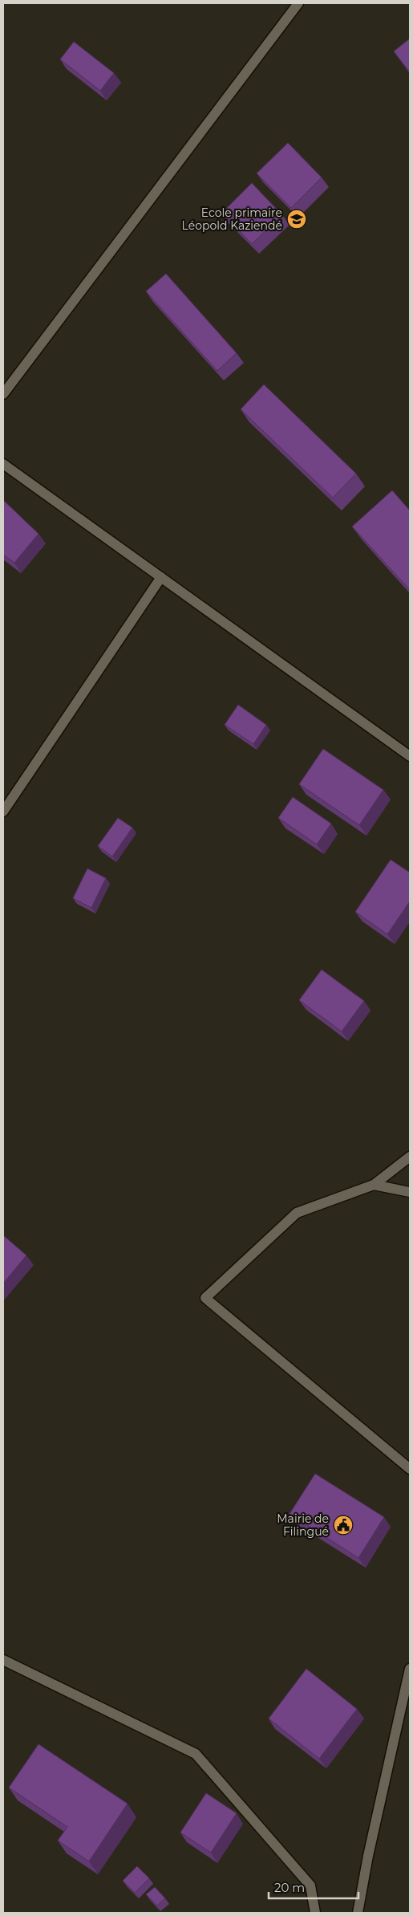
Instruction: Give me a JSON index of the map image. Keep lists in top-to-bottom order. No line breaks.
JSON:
{"places":{"school or university":["Ecole primaire Léopold Kaziendé"],"public building":["Mairie de Filingué"]},"scale_bar":"20 m"}
